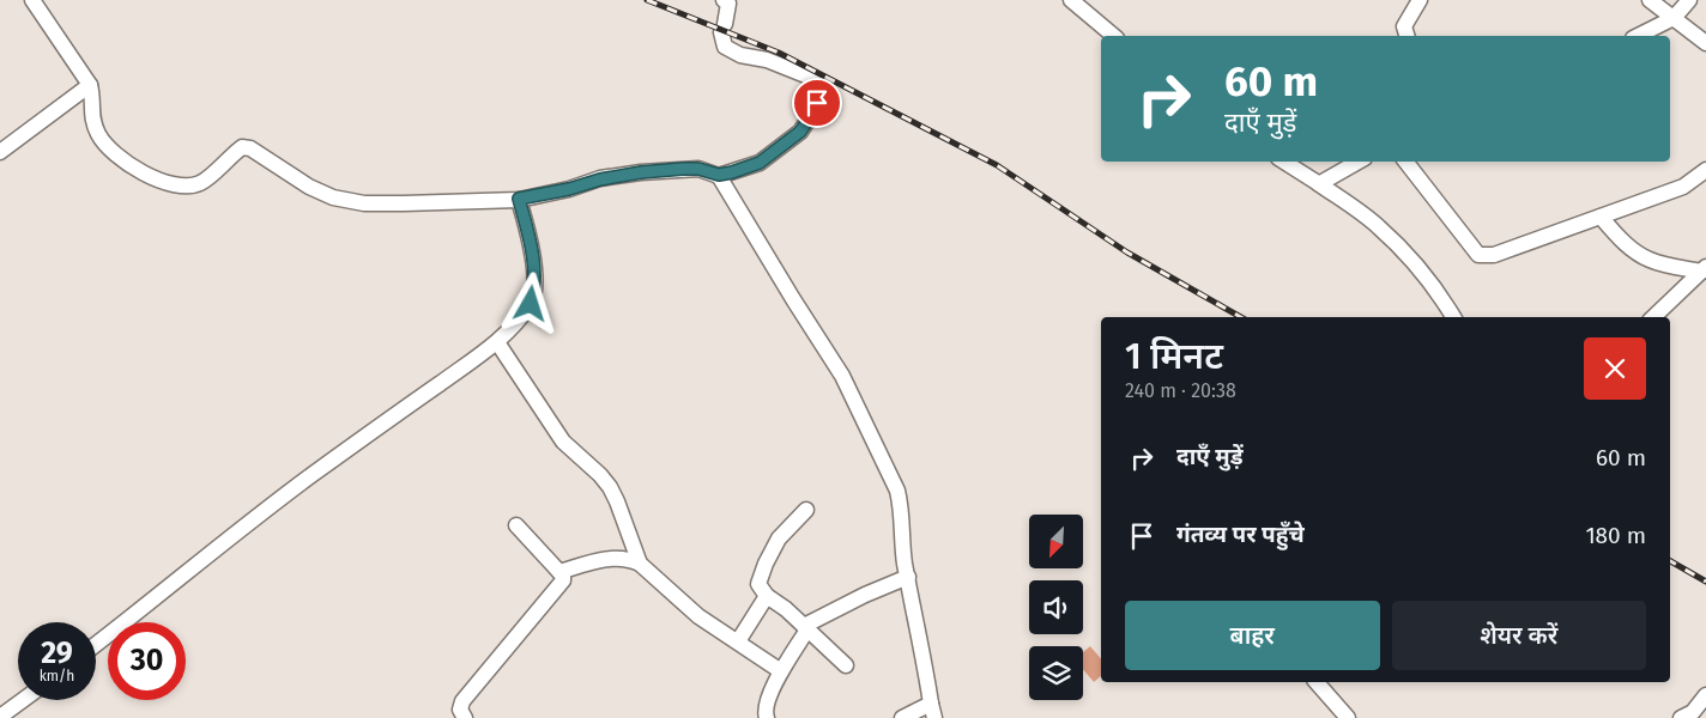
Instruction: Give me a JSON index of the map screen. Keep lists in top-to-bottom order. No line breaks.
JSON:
{"north":"bottom left","page":{"turn":["60 m","दाएँ मुड़ें"],"heading":["1 मिनट","240 m · 20:38"],"list":[{"name":"दाएँ मुड़ें","value":"60 m"},{"name":"गंतव्य पर पहुँचे","value":"180 m"}],"buttons":["बाहर","शेयर करें"],"speed":"29 km/h","limit":"30"}}
